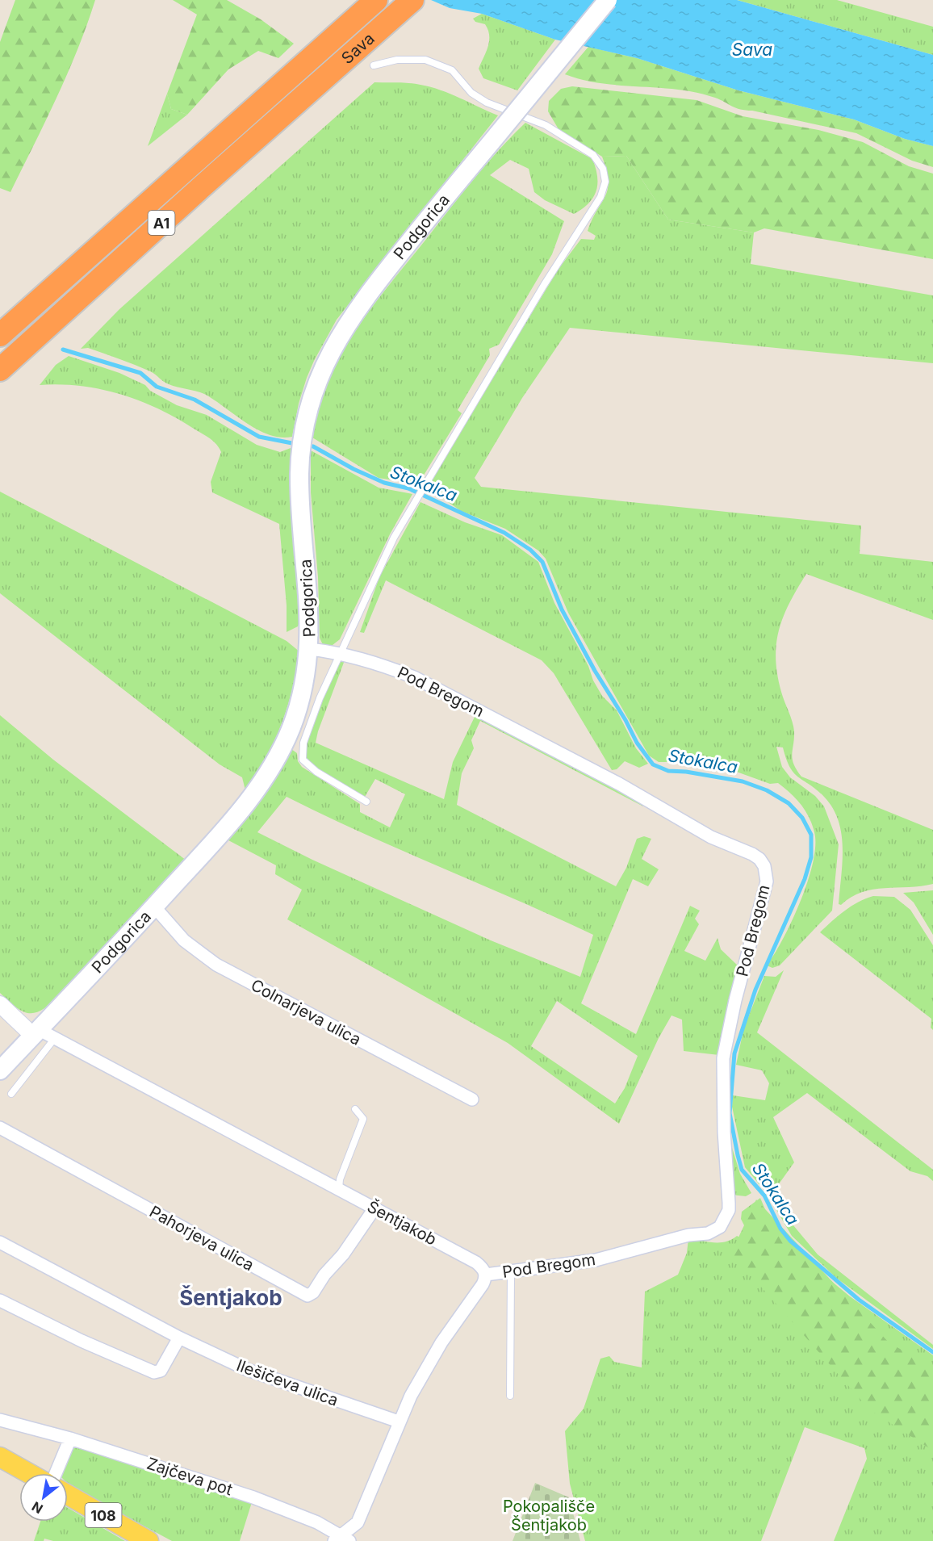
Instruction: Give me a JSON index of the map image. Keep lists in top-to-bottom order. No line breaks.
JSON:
{"streets":{"highway":["Sava","A1"],"main road":["Podgorica","108"],"street":["Pod Bregom","Colnarjeva ulica","Šentjakob","Pahorjeva ulica","Ilešičeva ulica","Zajčeva pot"]},"crossings":[["Podgorica","Pod Bregom"],["Podgorica","Colnarjeva ulica"],["Podgorica","Šentjakob"],["Pod Bregom","Šentjakob"],["Šentjakob","Pahorjeva ulica"]],"districts":["Šentjakob"],"water":["Sava","Stokalca"],"parks":["Pokopališče Šentjakob"],"north":"bottom left"}
